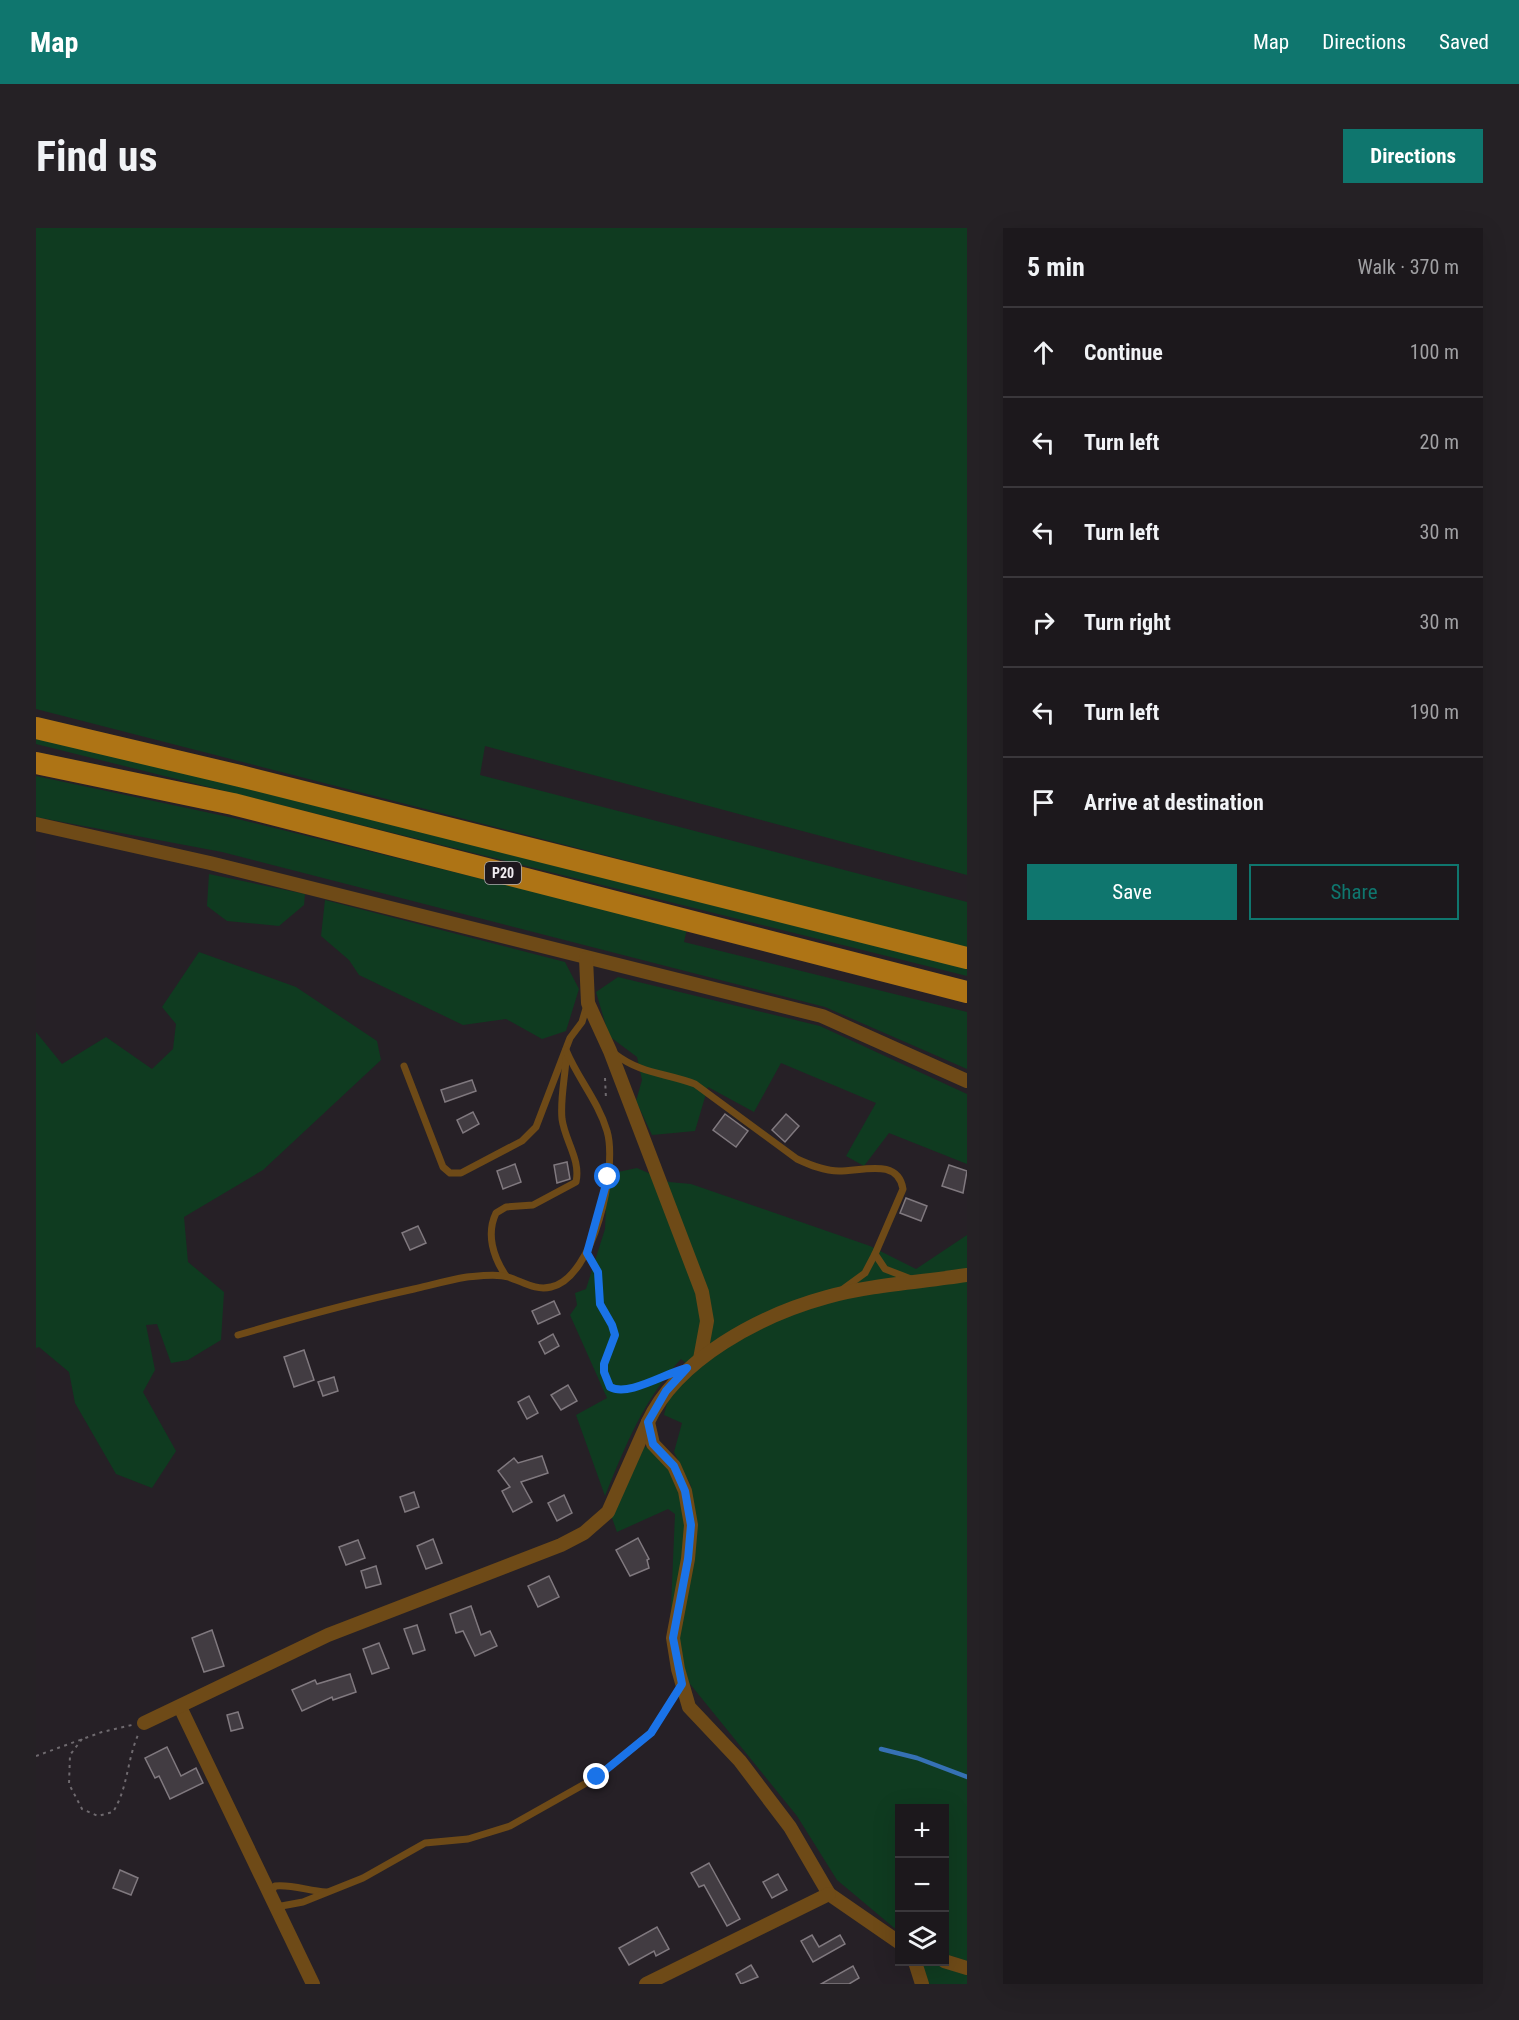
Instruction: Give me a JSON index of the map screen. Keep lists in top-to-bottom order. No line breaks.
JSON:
{"streets":{"main road":["Р20"]},"page":{"header":"Map","nav":["Map","Directions","Saved"],"buttons":["Directions",["Save","Share"]],"title":"Find us","heading":["5 min","Walk · 370 m"],"list":[["Continue","100 m"],["Turn left","20 m"],["Turn left","30 m"],["Turn right","30 m"],["Turn left","190 m"],"Arrive at destination"],"map_buttons":["+","−"]}}
